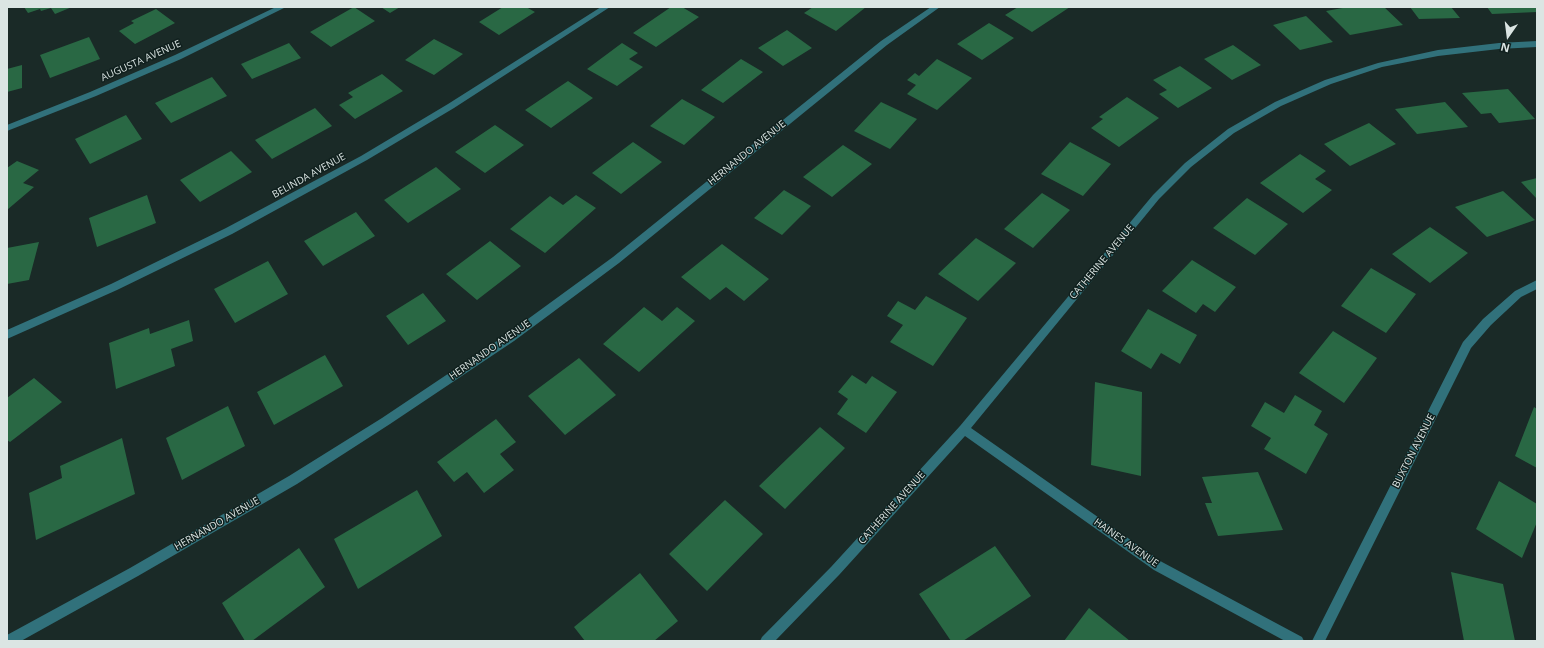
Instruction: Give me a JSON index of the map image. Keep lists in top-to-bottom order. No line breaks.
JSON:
{"streets":{"street":["AUGUSTA AVENUE","HERNANDO AVENUE","BELINDA AVENUE","CATHERINE AVENUE","BUXTON AVENUE","HAINES AVENUE"]},"crossings":[["CATHERINE AVENUE","HAINES AVENUE"]],"north":"bottom"}
